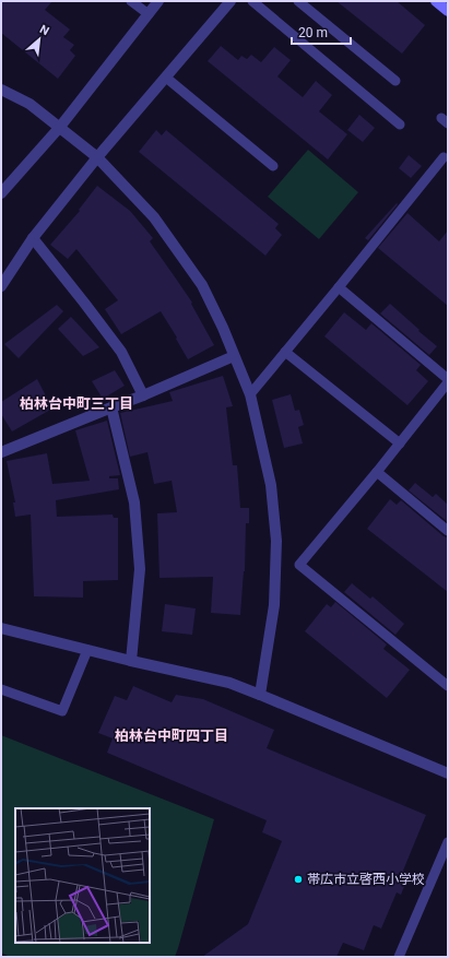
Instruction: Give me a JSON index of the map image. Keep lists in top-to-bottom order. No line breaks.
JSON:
{"districts":["柏林台中町三丁目","柏林台中町四丁目"],"places":["帯広市立啓西小学校"],"scale_bar":"20 m","north":"top right"}
